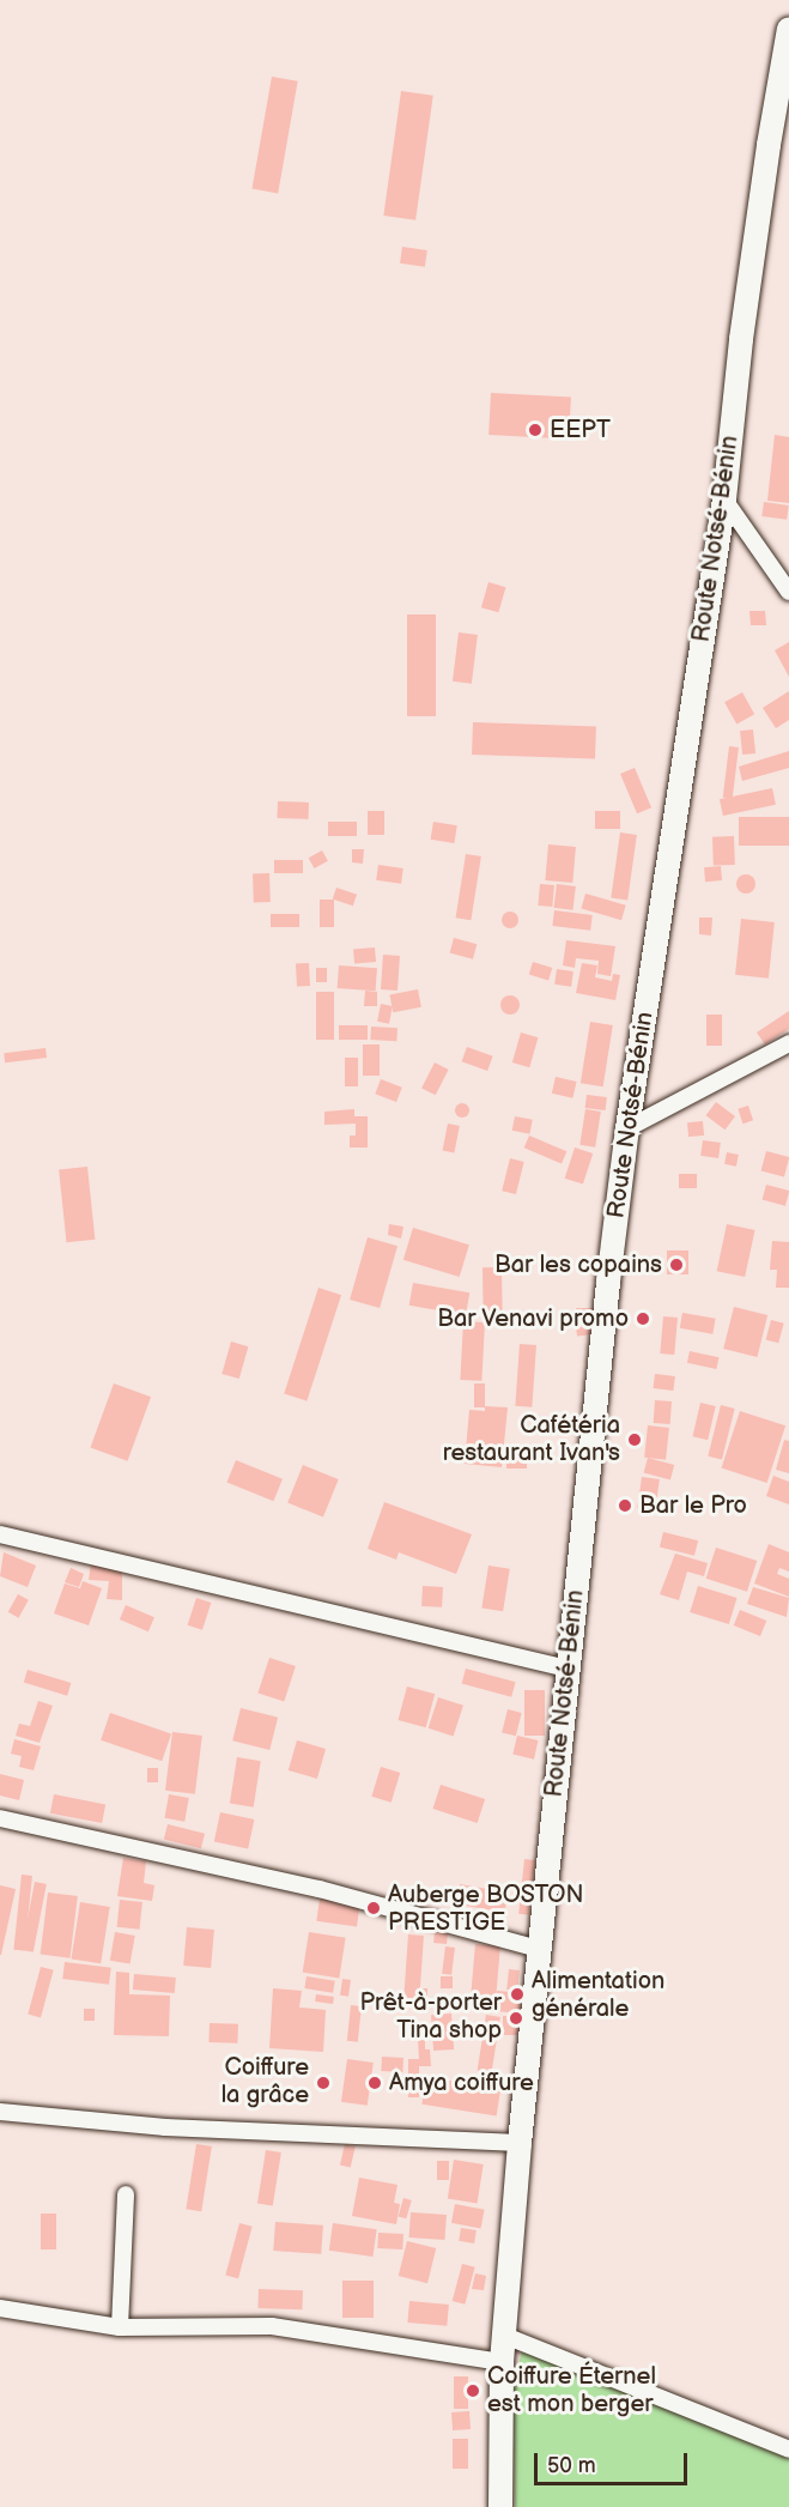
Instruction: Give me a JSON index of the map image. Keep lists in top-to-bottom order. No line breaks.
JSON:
{"streets":{"main road":["Route Notsé-Bénin"]},"places":["EEPT","Bar les copains","Bar Venavi promo","Cafétéria restaurant Ivan's","Bar le Pro","Auberge BOSTON PRESTIGE","Alimentation générale","Prêt-à-porter Tina shop","Coiffure la grâce","Amya coiffure","Coiffure Éternel est mon berger"],"scale_bar":"50 m"}
